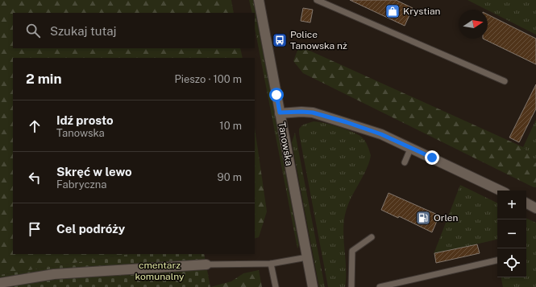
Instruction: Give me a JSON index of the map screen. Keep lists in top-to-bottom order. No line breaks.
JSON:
{"streets":{"street":["Tanowska"]},"parks":["cmentarz komunalny"],"places":{"shop":["Krystian"],"bus stop":["Police Tanowska nż"],"fuel station":["Orlen"]},"north":"right","page":{"search":"Szukaj tutaj","heading":["2 min","Pieszo · 100 m"],"list":[["Idź prosto","Tanowska","10 m"],["Skręć w lewo","Fabryczna","90 m"],"Cel podróży"],"map_buttons":["+","−"]}}
